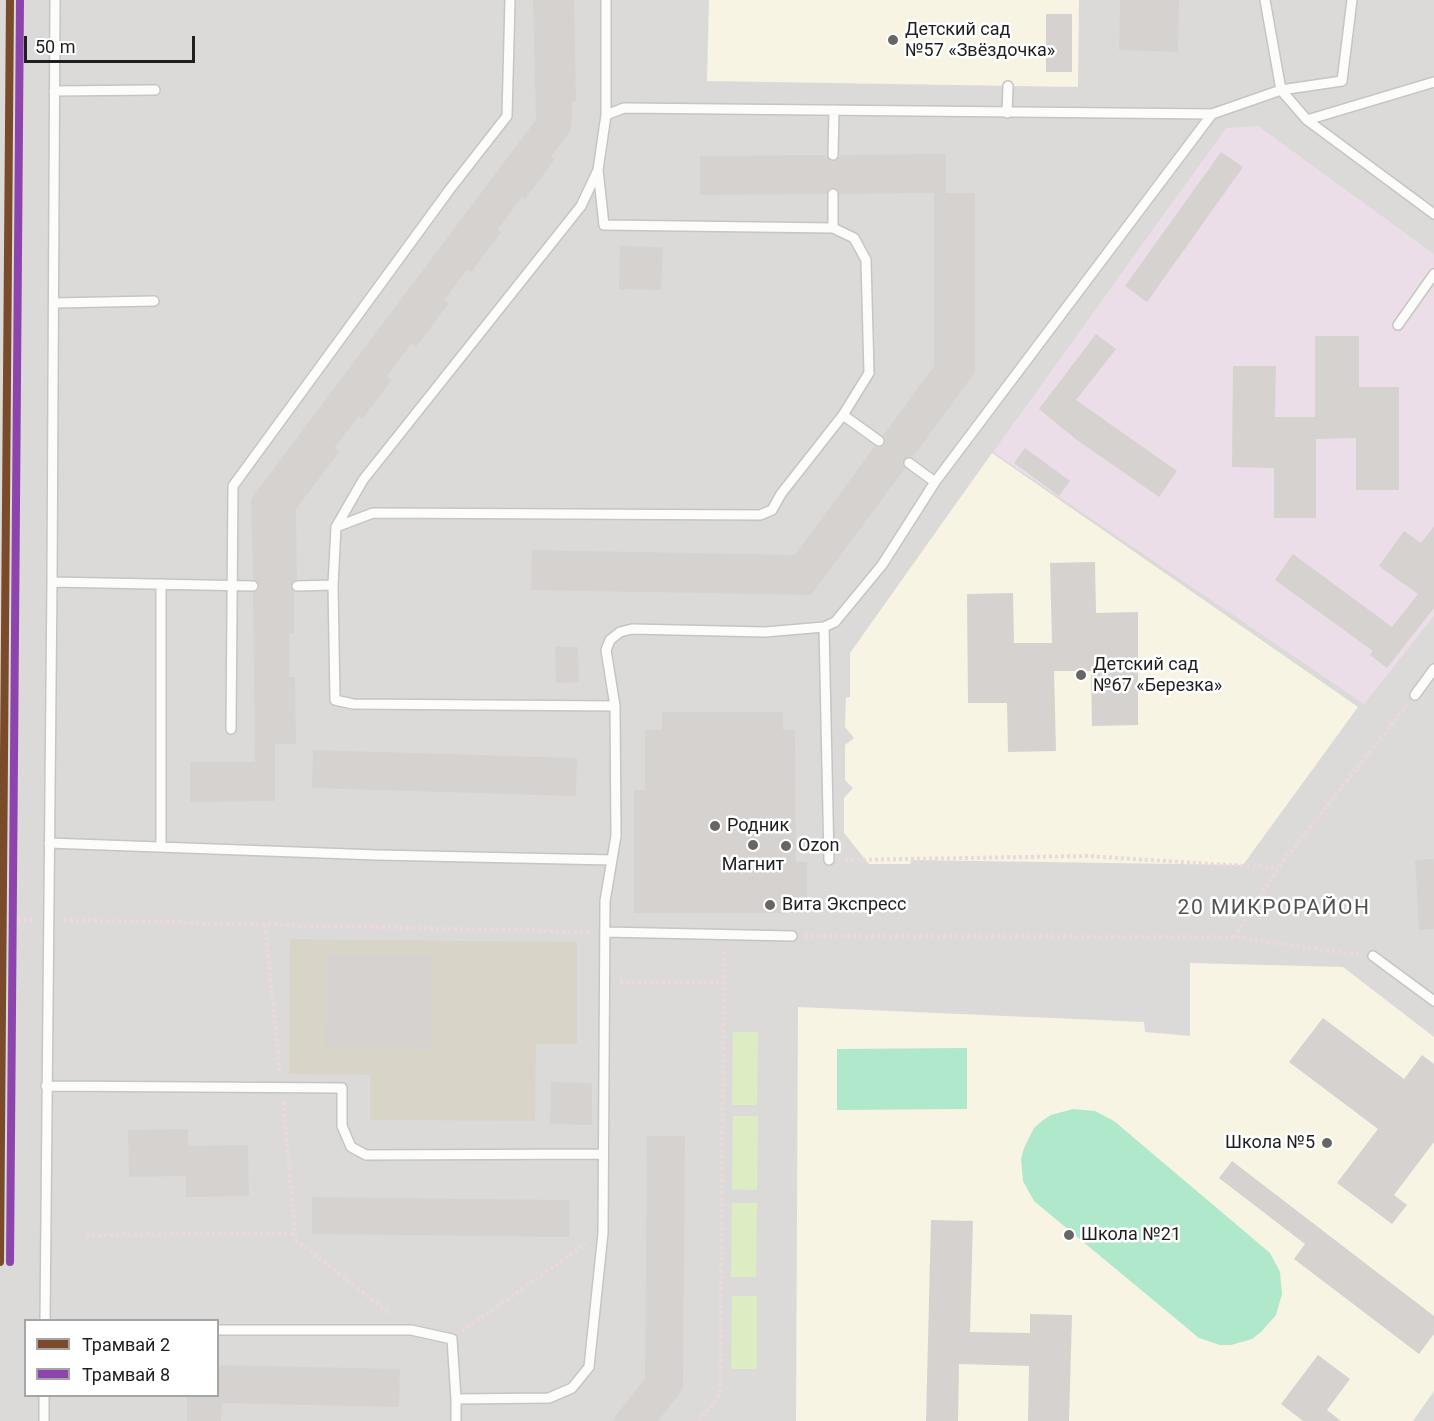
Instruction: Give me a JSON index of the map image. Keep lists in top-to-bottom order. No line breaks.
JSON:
{"districts":["20 МИКРОРАЙОН"],"places":["Детский сад №57 «Звёздочка»","Детский сад №67 «Березка»","Родник","Магнит","Ozon","Вита Экспресс","Школа №5","Школа №21"],"lines":["tram line 2","tram line 8"],"legend":["Трамвай 2","Трамвай 8"],"scale_bar":"50 m"}
